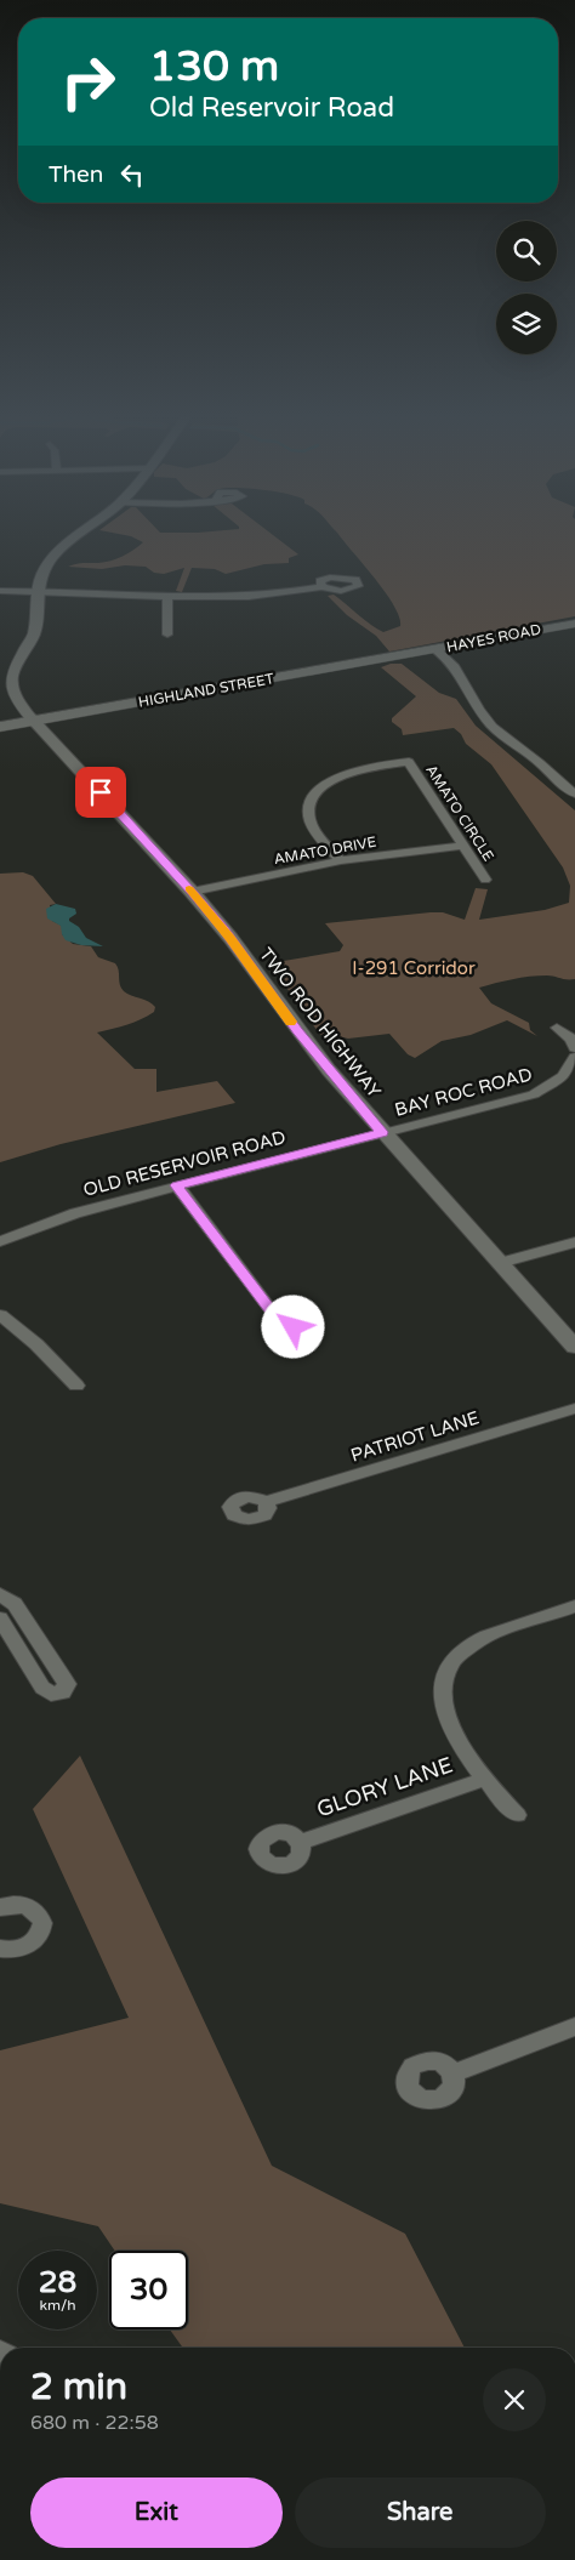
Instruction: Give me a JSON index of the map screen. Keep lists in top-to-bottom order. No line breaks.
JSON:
{"streets":{"main road":["HAYES ROAD","HIGHLAND STREET"],"street":["AMATO CIRCLE","AMATO DRIVE","TWO ROD HIGHWAY","BAY ROC ROAD","OLD RESERVOIR ROAD","PATRIOT LANE","GLORY LANE"]},"crossings":[["HAYES ROAD","HIGHLAND STREET"],["HIGHLAND STREET","TWO ROD HIGHWAY"],["AMATO CIRCLE","AMATO DRIVE"],["AMATO DRIVE","TWO ROD HIGHWAY"],["TWO ROD HIGHWAY","BAY ROC ROAD"],["TWO ROD HIGHWAY","OLD RESERVOIR ROAD"],["BAY ROC ROAD","OLD RESERVOIR ROAD"]],"parks":["I-291 Corridor"],"page":{"turn":["130 m","Old Reservoir Road"],"then":"Then","speed":"28 km/h","limit":"30","heading":["2 min","680 m · 22:58"],"buttons":["Exit","Share"]}}
